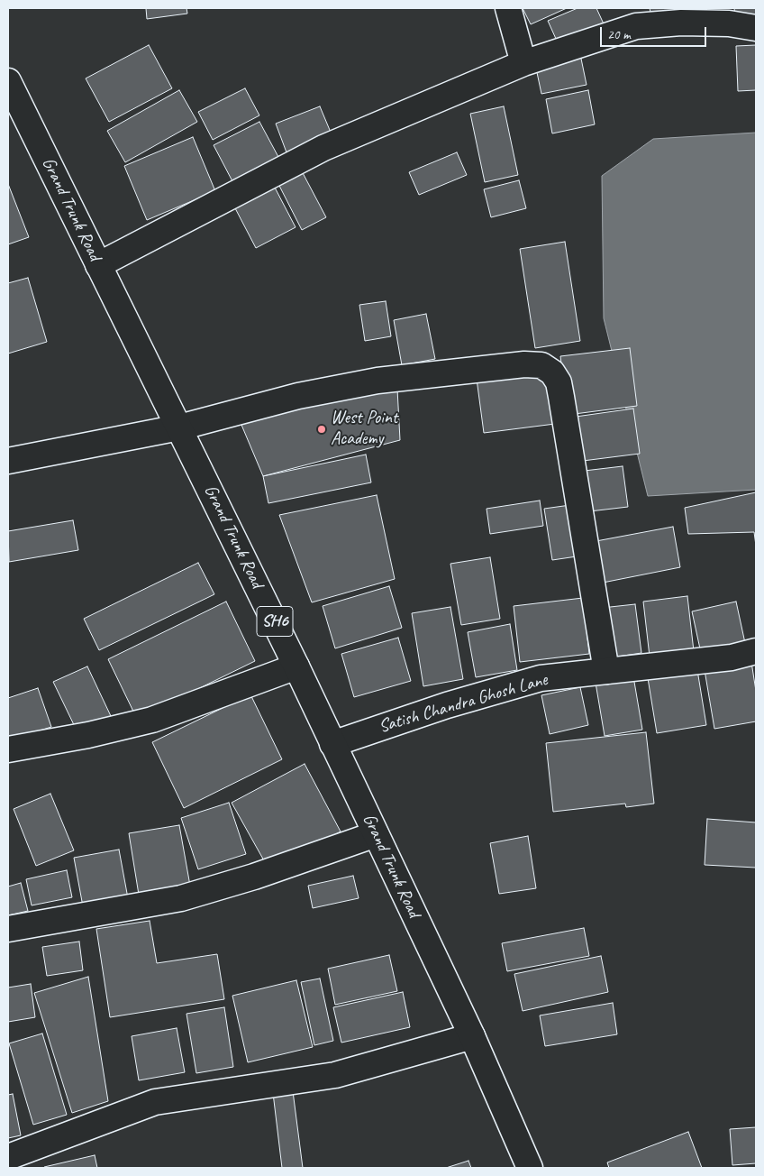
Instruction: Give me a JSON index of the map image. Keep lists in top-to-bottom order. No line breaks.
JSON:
{"streets":{"street":["Grand Trunk Road","SH6","Satish Chandra Ghosh Lane"]},"crossings":[["Grand Trunk Road","Satish Chandra Ghosh Lane"]],"places":["West Point Academy"],"scale_bar":"20 m"}
